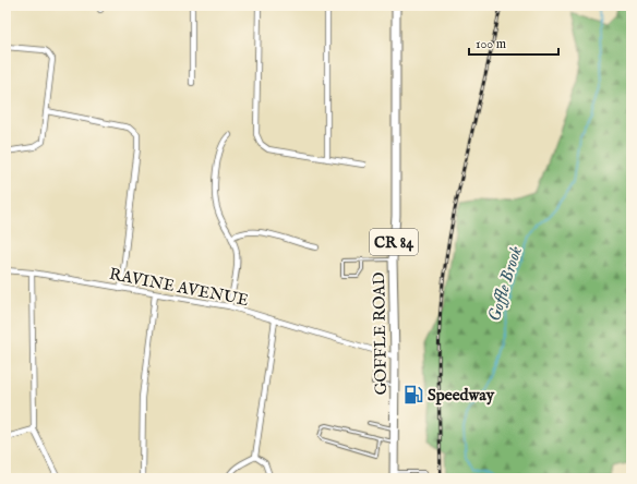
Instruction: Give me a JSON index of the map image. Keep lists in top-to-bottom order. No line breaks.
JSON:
{"streets":{"main road":["CR 84","GOFFLE ROAD"],"street":["RAVINE AVENUE"]},"crossings":[["RAVINE AVENUE","GOFFLE ROAD"]],"water":["Goffle Brook"],"places":{"fuel station":["Speedway"]},"scale_bar":"100 m"}
